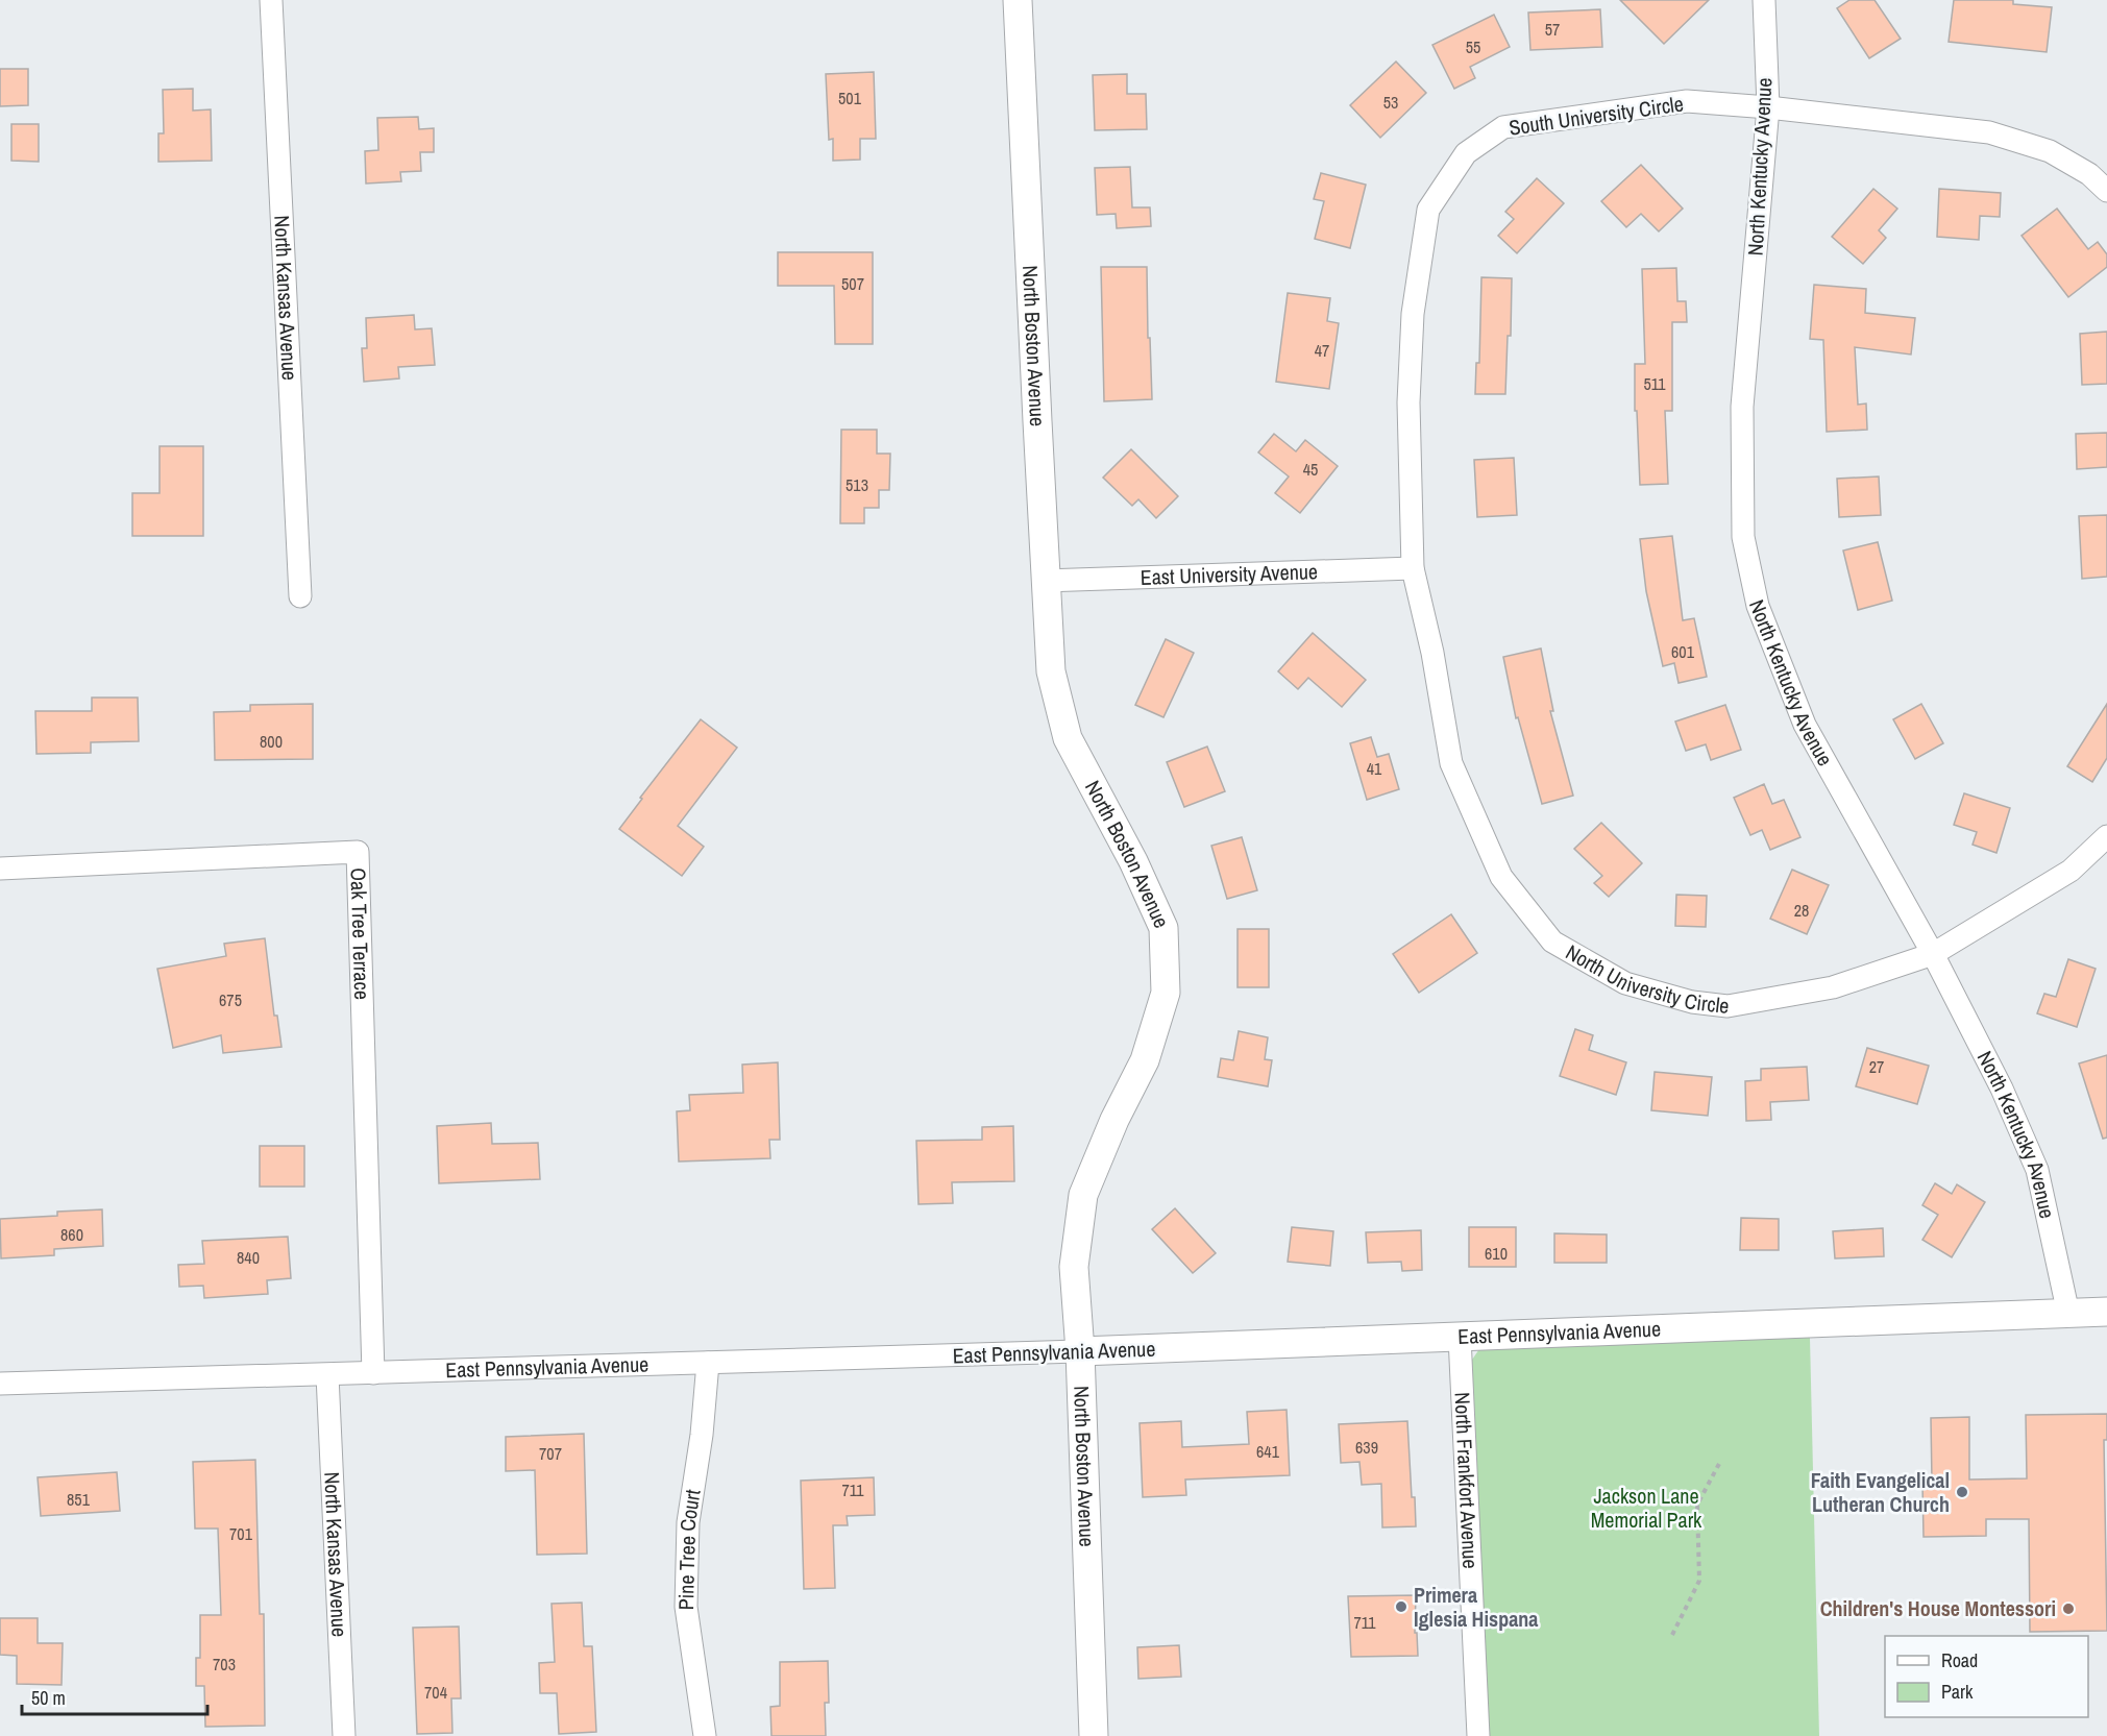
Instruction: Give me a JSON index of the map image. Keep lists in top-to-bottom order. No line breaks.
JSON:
{"streets":{"street":["South University Circle","North Kentucky Avenue","North Kansas Avenue","North Boston Avenue","East University Avenue","Oak Tree Terrace","North University Circle","East Pennsylvania Avenue","North Frankfort Avenue","Pine Tree Court"]},"crossings":[["South University Circle","North Kentucky Avenue"],["South University Circle","East University Avenue"],["South University Circle","North University Circle"],["North Kentucky Avenue","North University Circle"],["North Kentucky Avenue","East Pennsylvania Avenue"],["North Kansas Avenue","East Pennsylvania Avenue"],["North Boston Avenue","East University Avenue"],["North Boston Avenue","East Pennsylvania Avenue"],["East University Avenue","North University Circle"],["Oak Tree Terrace","East Pennsylvania Avenue"],["East Pennsylvania Avenue","North Frankfort Avenue"],["East Pennsylvania Avenue","Pine Tree Court"]],"parks":["Jackson Lane Memorial Park"],"places":["Faith Evangelical Lutheran Church","Primera Iglesia Hispana","Children's House Montessori"],"house_numbers":["57","55","501","53","507","47","511","45","513","601","800","41","28","675","27","860","610","840","639","641","707","711","851","701","711","703","704"],"legend":["Road","Park"],"scale_bar":"50 m"}
